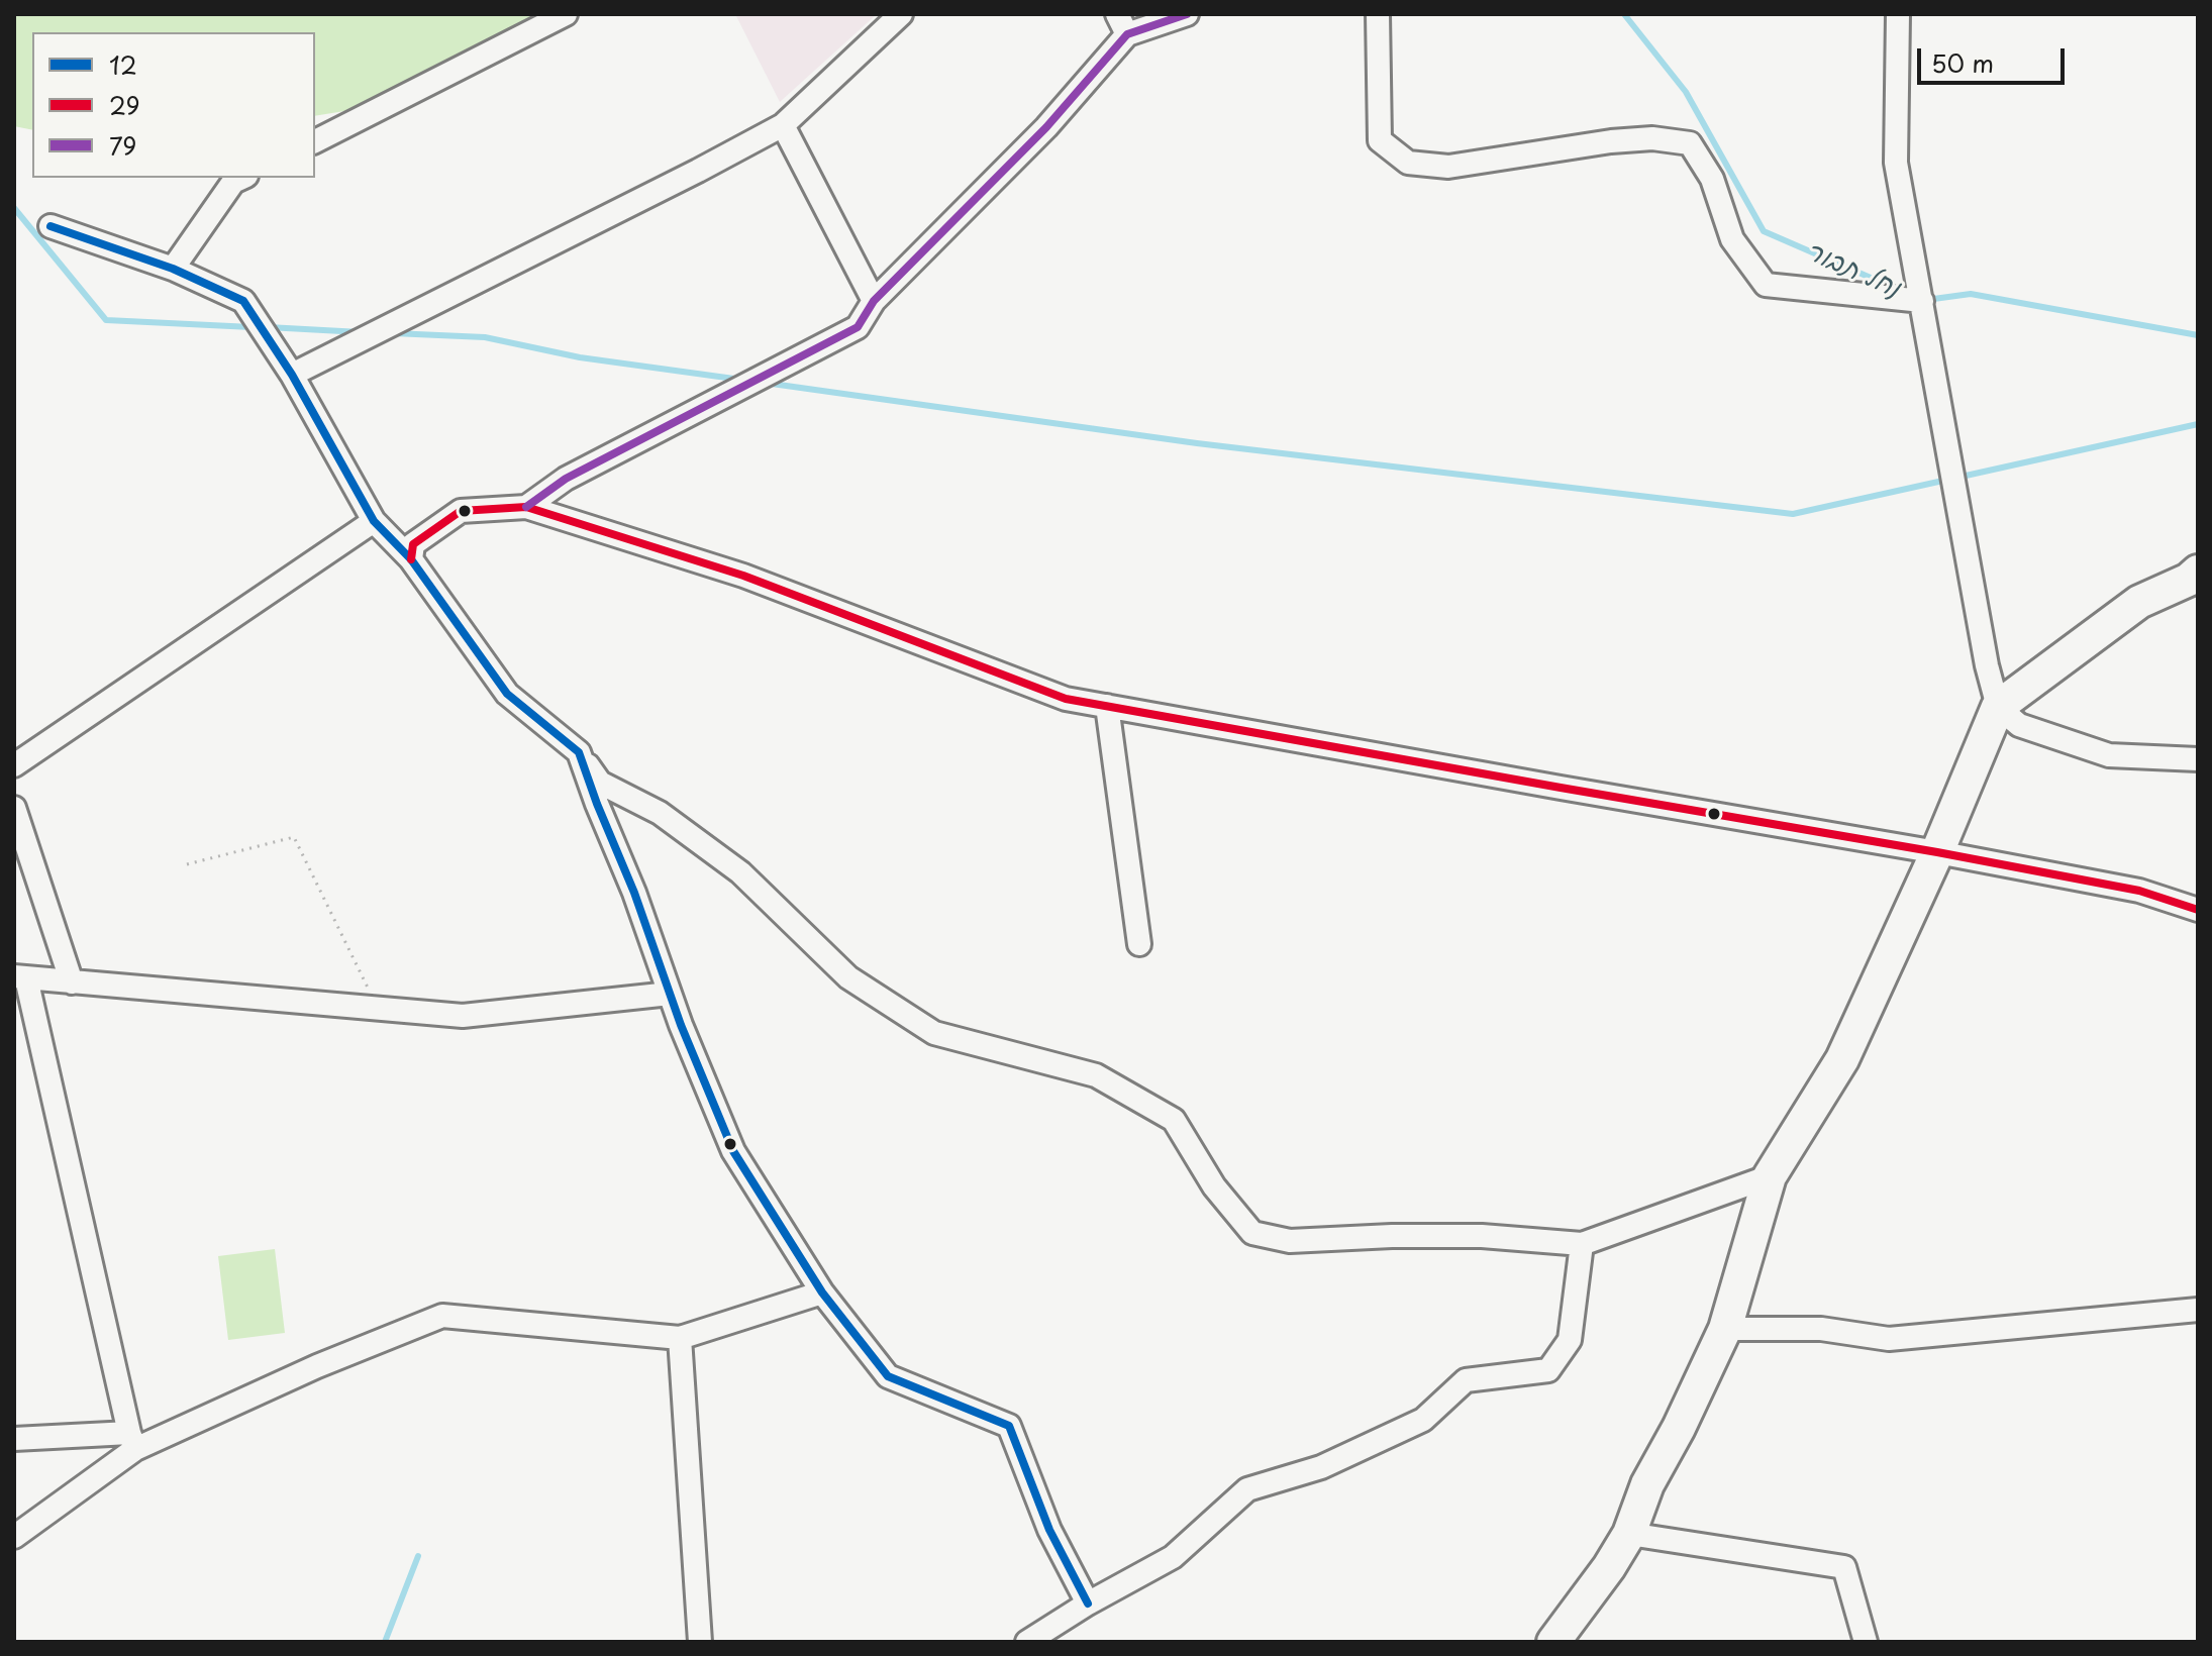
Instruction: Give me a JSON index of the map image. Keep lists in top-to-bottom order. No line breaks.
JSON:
{"water":["נחל תבור"],"lines":["transit line 79","transit line 12","transit line 29"],"legend":["12","29","79"],"scale_bar":"50 m"}
